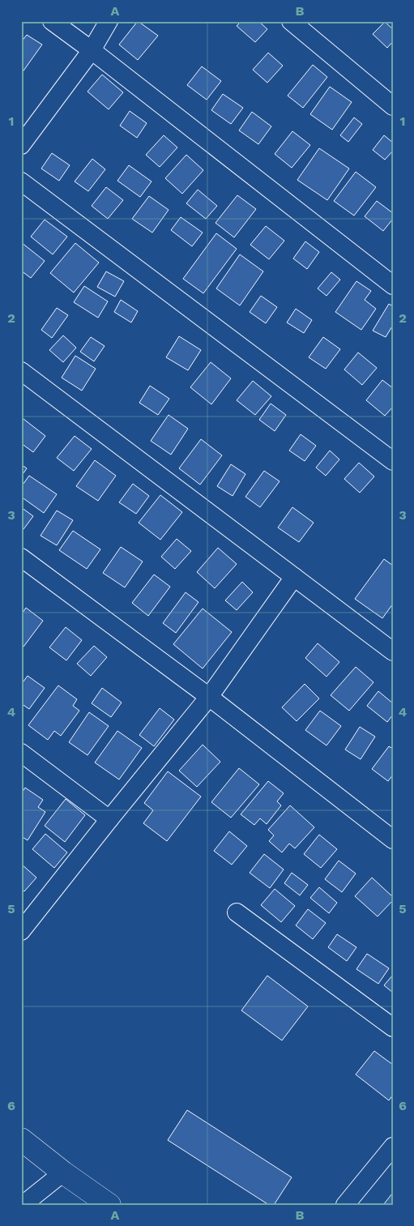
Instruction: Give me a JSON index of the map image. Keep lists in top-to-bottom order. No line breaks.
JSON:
{"grid":{"columns":["A","B"],"rows":["1","2","3","4","5","6"]}}
